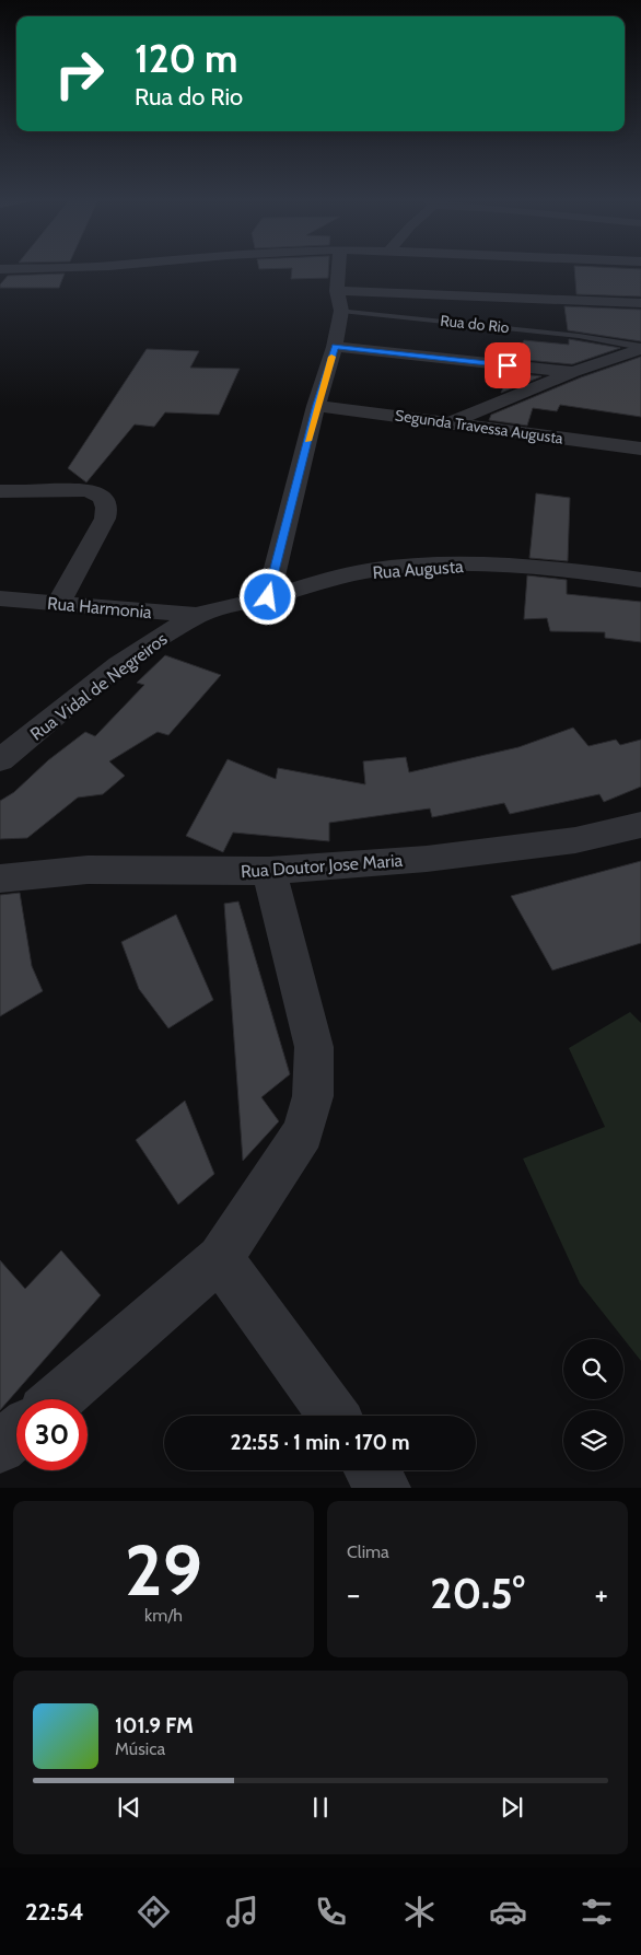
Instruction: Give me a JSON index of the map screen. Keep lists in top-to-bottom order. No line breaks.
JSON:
{"streets":{"street":["Segunda Travessa Augusta","Rua Augusta","Rua Harmonia","Rua Vidal de Negreiros","Rua Doutor Jose Maria"],"lane":["Rua do Rio"]},"crossings":[["Rua Augusta","Rua Harmonia"],["Rua Augusta","Rua Vidal de Negreiros"],["Rua Harmonia","Rua Vidal de Negreiros"]],"page":{"turn":["120 m","Rua do Rio"],"limit":"30","trip":"22:55 · 1 min · 170 m","tile":[["29","km/h"],"Clima"],"heat":["−","20.5°","+"],"song":["101.9 FM","Música"],"tabs":"22:54"}}
